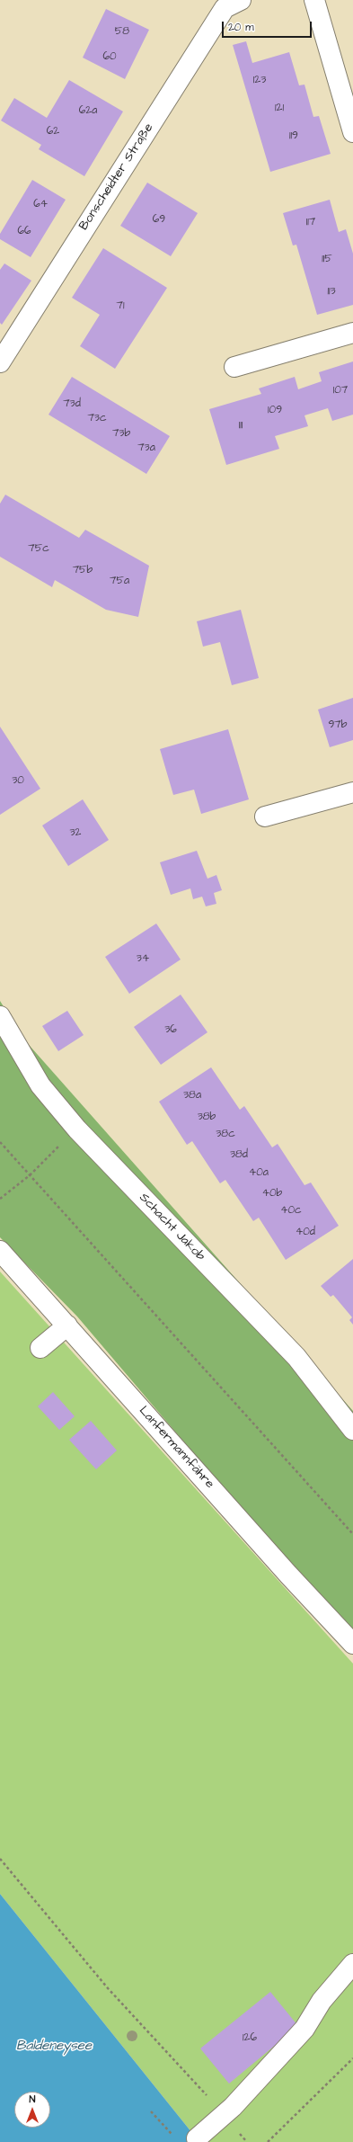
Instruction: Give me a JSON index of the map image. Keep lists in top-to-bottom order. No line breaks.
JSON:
{"streets":{"street":["Bonscheidter Straße","Schacht Jakob","Lanfermannfähre"]},"water":["Baldeneysee"],"house_numbers":["58","60","123","121","62a","62","119","64","69","117","66","115","113","71","107","73d","109","73c","111","73b","73a","75c","75b","75a","97b","30","32","34","36","38a","38b","38c","38d","40a","40b","40c","40d","126"],"scale_bar":"20 m","north":"top"}
